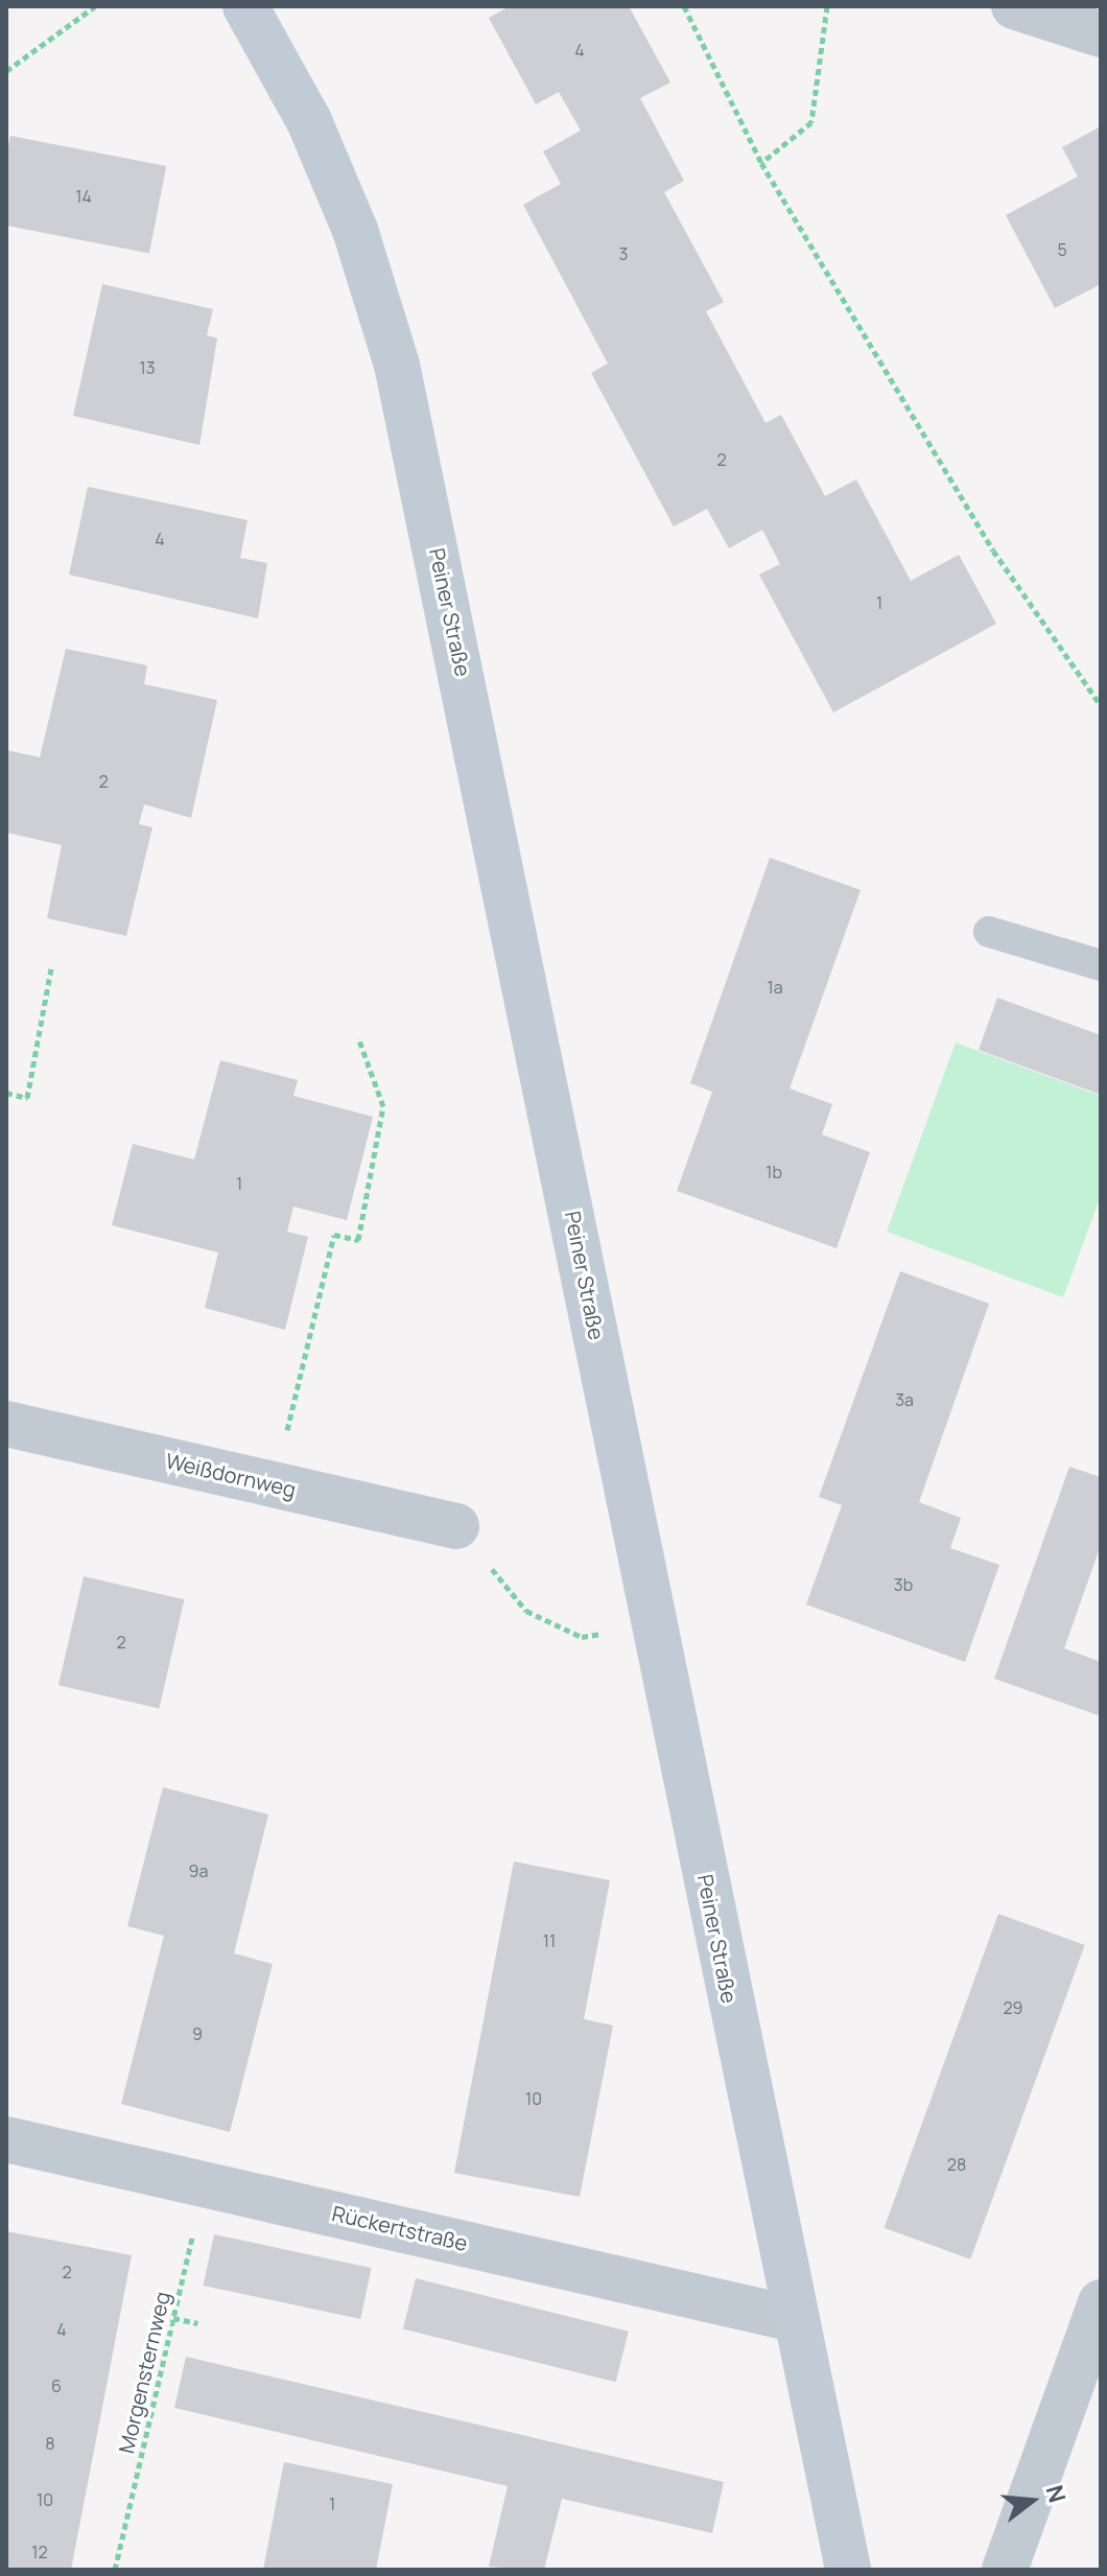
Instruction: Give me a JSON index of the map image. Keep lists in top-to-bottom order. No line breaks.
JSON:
{"streets":{"main road":["Peiner Straße"],"street":["Weißdornweg","Rückertstraße"],"path":["Morgensternweg"]},"crossings":[["Peiner Straße","Rückertstraße"],["Rückertstraße","Morgensternweg"]],"house_numbers":["4","14","5","3","13","2","4","1","2","1a","1b","1","3a","3b","2","9a","11","29","9","10","28","2","4","6","8","10","1","12"],"north":"right"}
